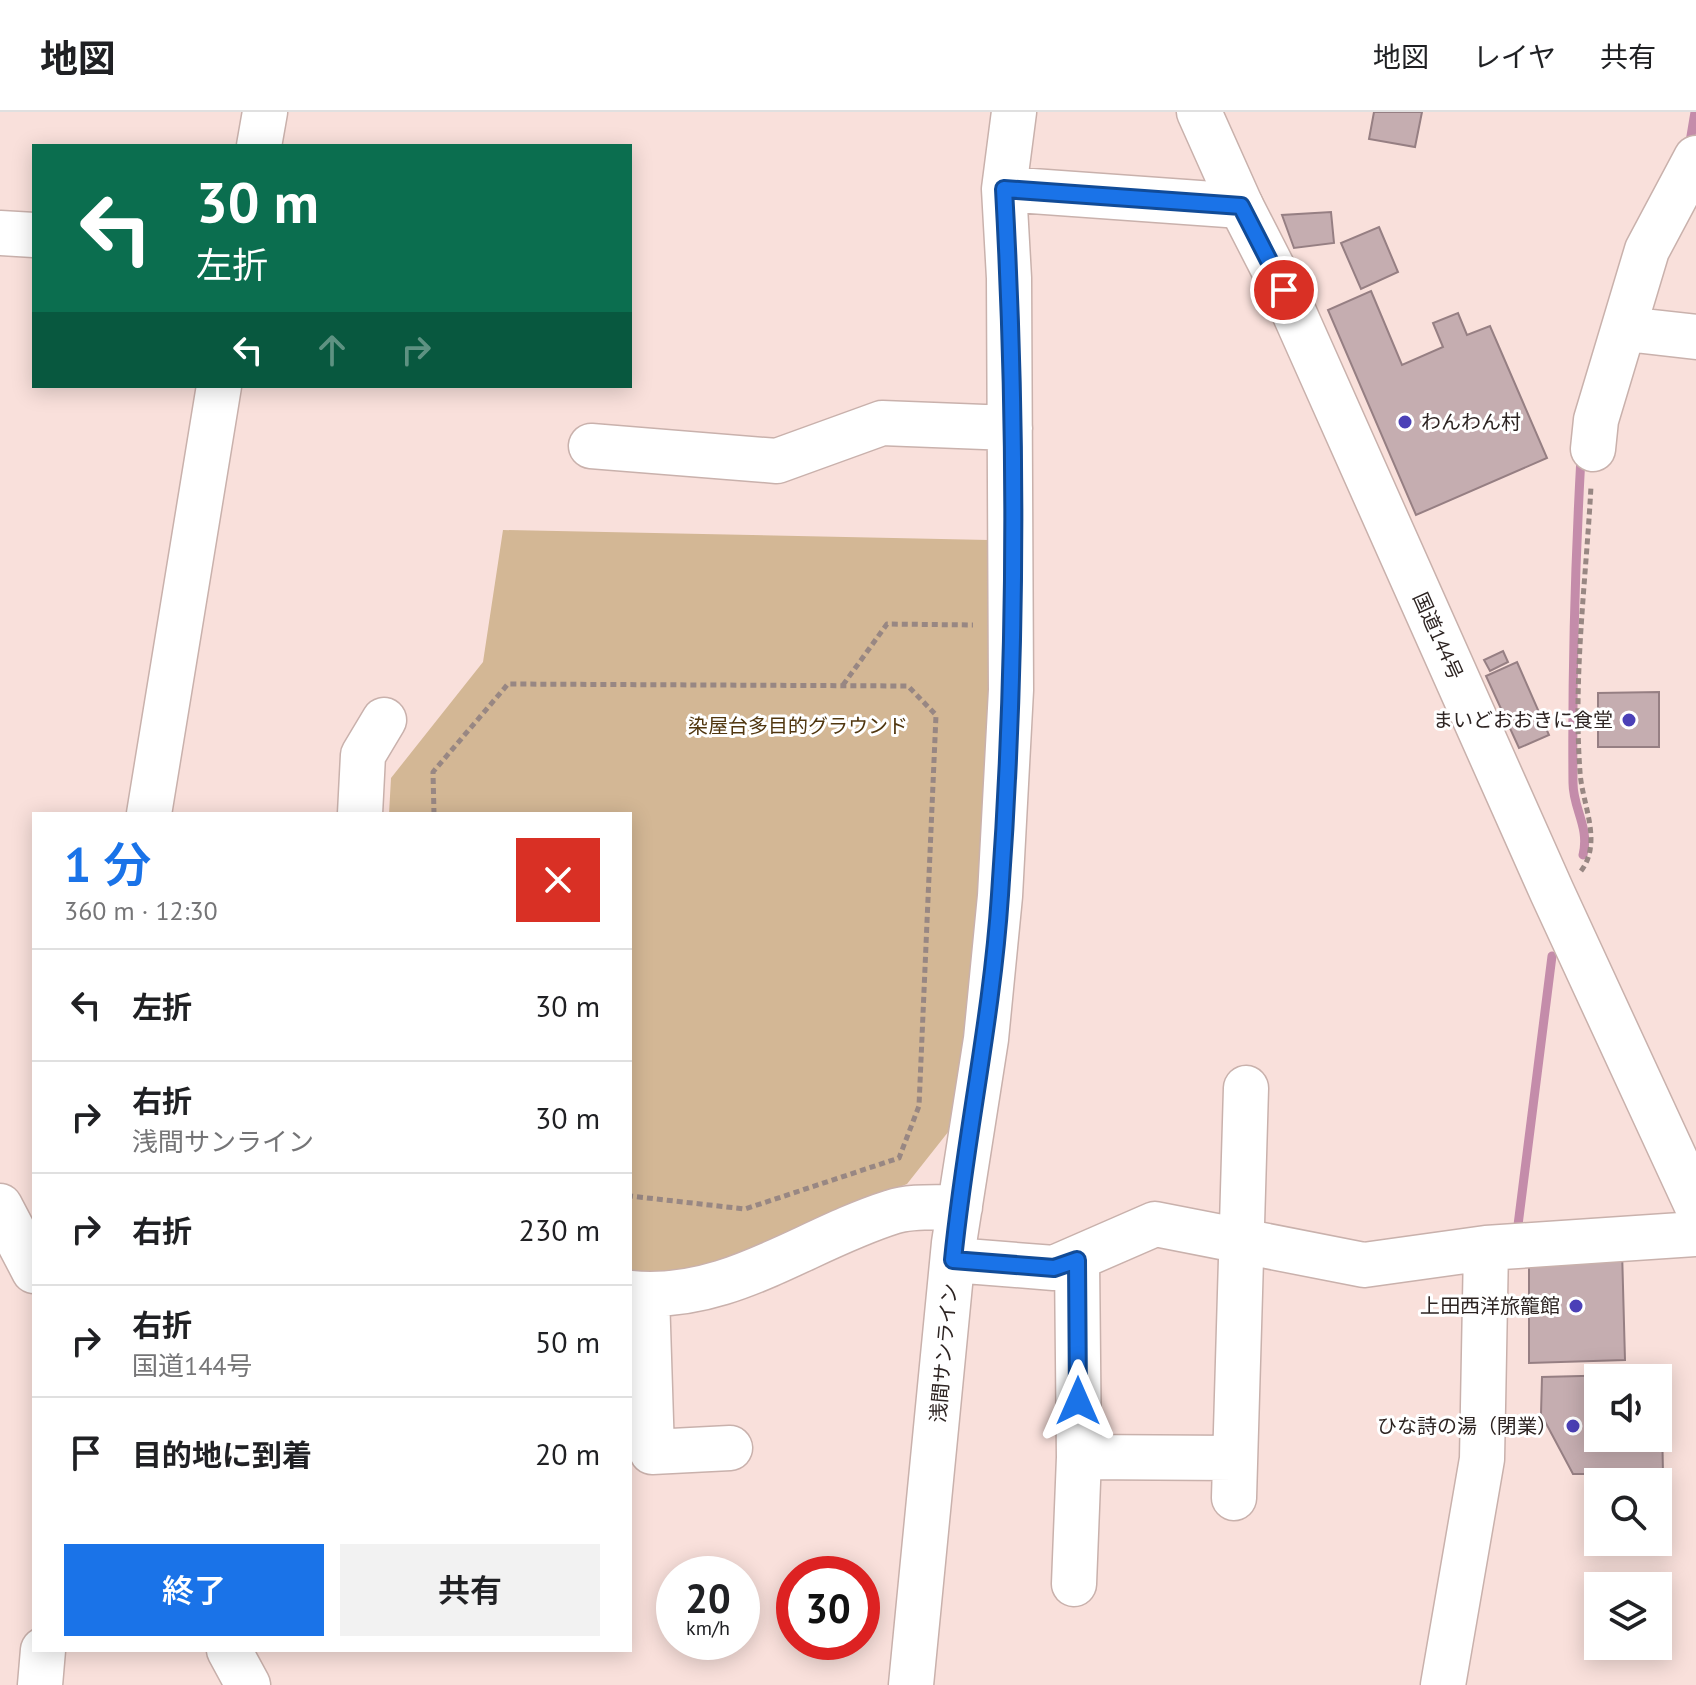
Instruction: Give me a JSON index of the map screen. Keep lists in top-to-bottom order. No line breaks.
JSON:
{"streets":{"main road":["国道144号","浅間サンライン"]},"parks":["染屋台多目的グラウンド"],"places":["わんわん村","まいどおおきに食堂","上田西洋旅籠館","ひな詩の湯（閉業）"],"page":{"header":"地図","nav":["地図","レイヤ","共有"],"turn":["30 m","左折"],"heading":["1 分","360 m · 12:30"],"list":[{"name":"左折","value":"30 m"},{"name":"右折","note":"浅間サンライン","value":"30 m"},{"name":"右折","value":"230 m"},{"name":"右折","note":"国道144号","value":"50 m"},{"name":"目的地に到着","value":"20 m"}],"buttons":["終了","共有"],"speed":"20 km/h","limit":"30"}}
